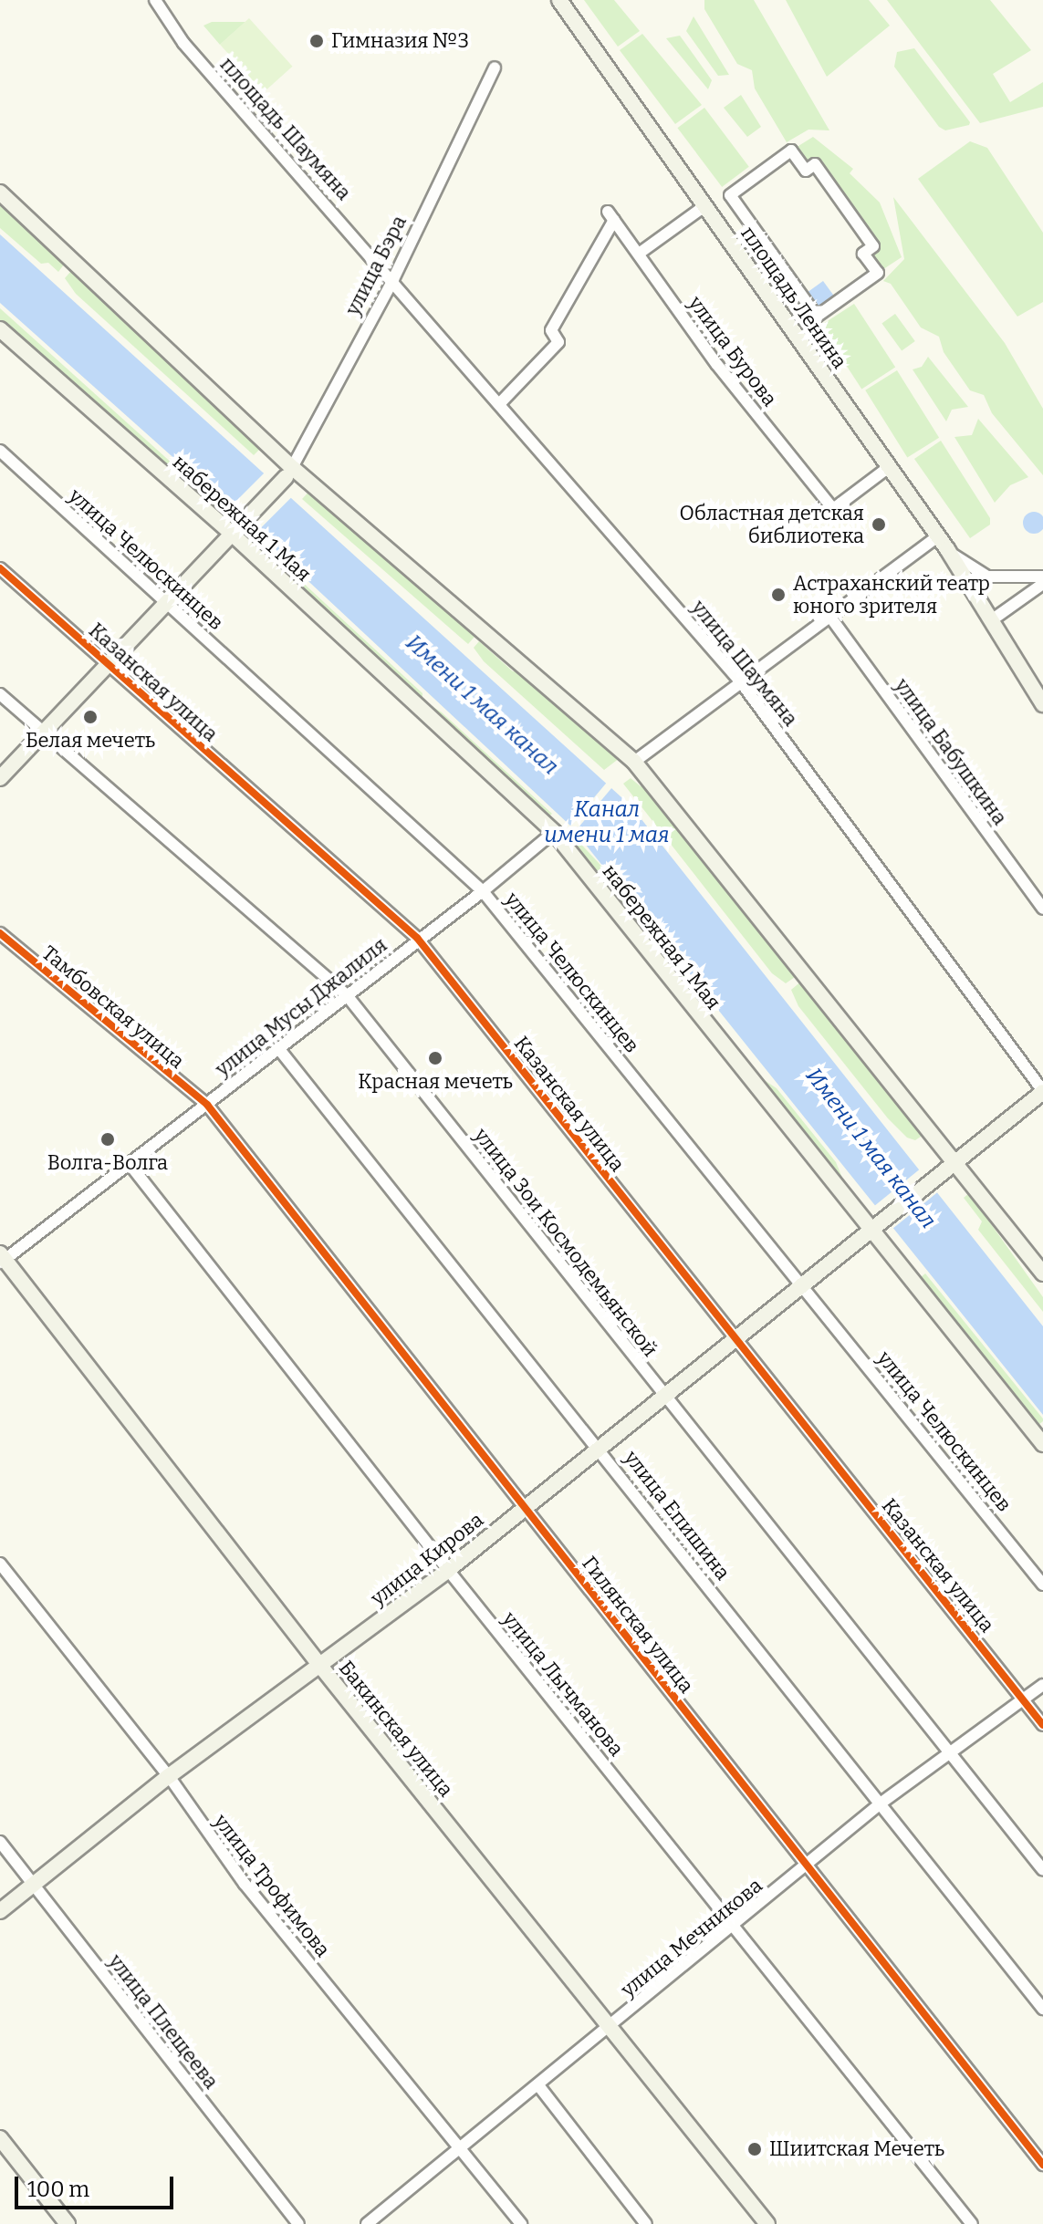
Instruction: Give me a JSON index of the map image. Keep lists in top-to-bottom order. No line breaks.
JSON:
{"streets":{"main road":["площадь Ленина","набережная 1 Мая","улица Кирова","Бакинская улица"],"street":["площадь Шаумяна","улица Бэра","улица Бурова","улица Челюскинцев","улица Шаумяна","Казанская улица","улица Бабушкина","Тамбовская улица","улица Мусы Джалиля","улица Зои Космодемьянской","улица Епишина","Гилянская улица","улица Лычманова","улица Трофимова","улица Мечникова","улица Плещеева"]},"crossings":[["площадь Шаумяна","улица Бэра"],["площадь Шаумяна","улица Шаумяна"],["улица Бэра","улица Шаумяна"],["площадь Ленина","улица Бурова"],["улица Бурова","улица Шаумяна"],["набережная 1 Мая","улица Мусы Джалиля"],["набережная 1 Мая","улица Кирова"],["улица Челюскинцев","улица Мусы Джалиля"],["улица Челюскинцев","улица Кирова"],["Казанская улица","улица Мусы Джалиля"],["Казанская улица","улица Кирова"],["Казанская улица","улица Мечникова"],["Тамбовская улица","улица Мусы Джалиля"],["Тамбовская улица","Гилянская улица"],["улица Мусы Джалиля","улица Зои Космодемьянской"],["улица Мусы Джалиля","улица Епишина"],["улица Мусы Джалиля","Гилянская улица"],["улица Мусы Джалиля","улица Лычманова"],["улица Мусы Джалиля","Бакинская улица"],["улица Зои Космодемьянской","улица Кирова"],["улица Зои Космодемьянской","улица Мечникова"],["улица Епишина","улица Кирова"],["улица Епишина","улица Мечникова"],["улица Кирова","Гилянская улица"],["улица Кирова","улица Лычманова"],["улица Кирова","Бакинская улица"],["улица Кирова","улица Трофимова"],["улица Кирова","улица Плещеева"],["Гилянская улица","улица Мечникова"],["улица Лычманова","улица Мечникова"],["Бакинская улица","улица Мечникова"],["улица Трофимова","улица Мечникова"]],"water":["Имени 1 мая канал","Канал имени 1 мая"],"places":["Гимназия №3","Областная детская библиотека","Астраханский театр юного зрителя","Белая мечеть","Красная мечеть","Волга-Волга","Шиитская Мечеть"],"scale_bar":"100 m"}
